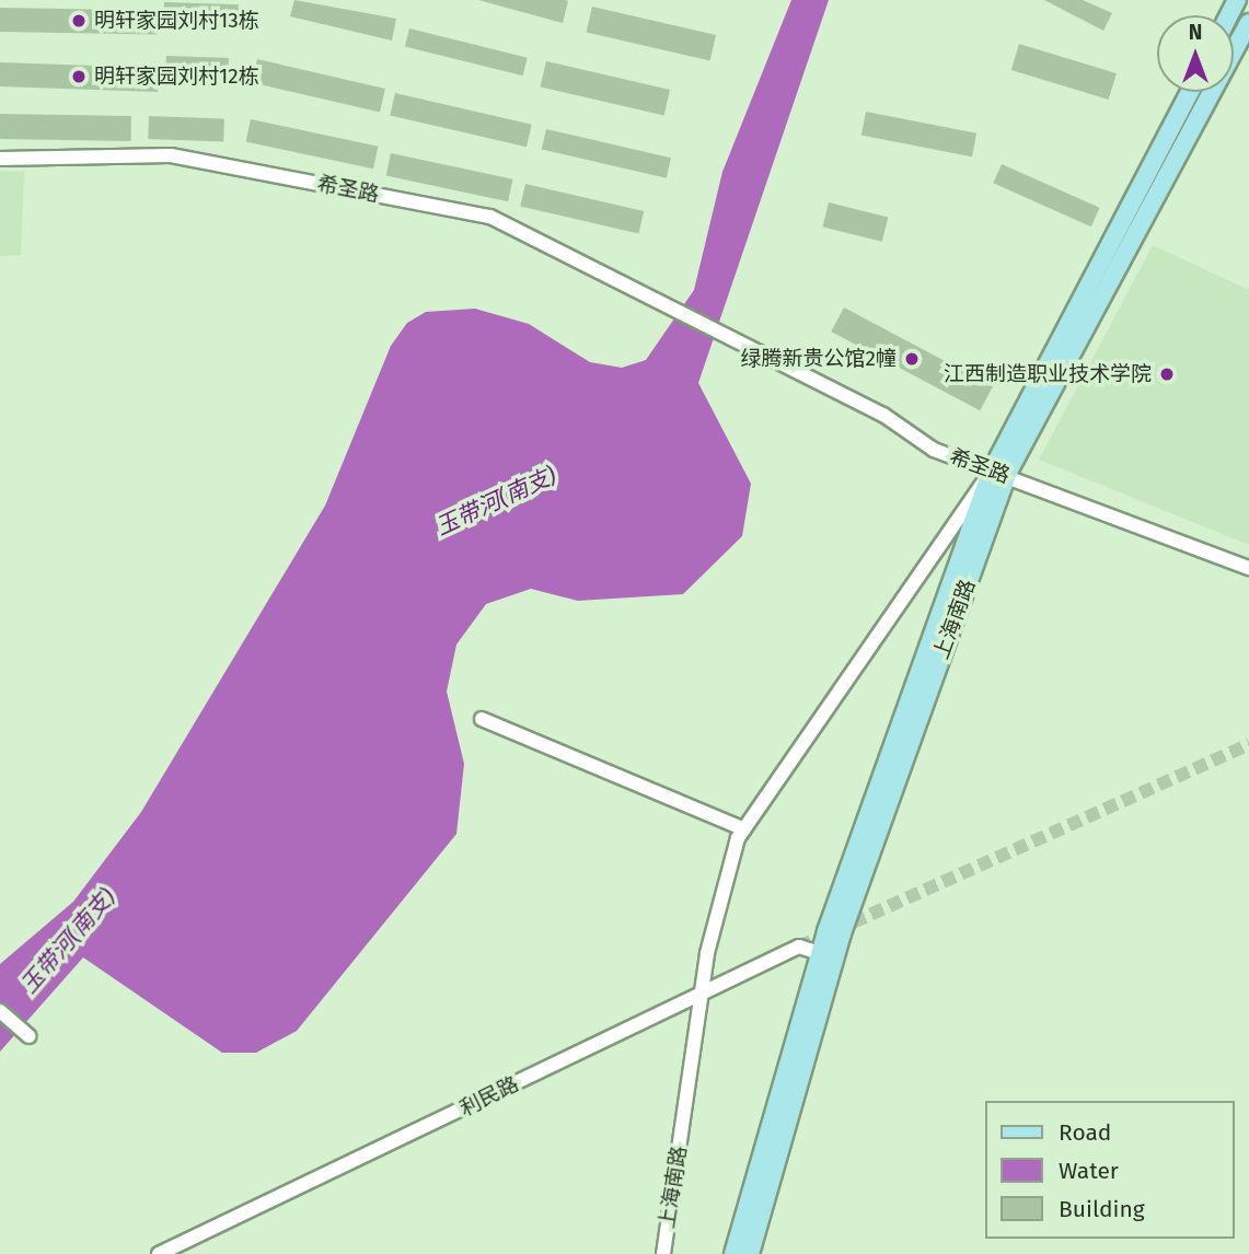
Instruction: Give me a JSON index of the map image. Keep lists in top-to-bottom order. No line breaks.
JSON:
{"streets":{"main road":["上海南路"],"street":["希圣路","利民路"]},"crossings":[["希圣路","上海南路"],["上海南路","利民路"]],"water":["玉带河(南支)"],"places":["明轩家园刘村13栋","明轩家园刘村12栋","绿腾新贵公馆2幢","江西制造职业技术学院"],"legend":["Road","Water","Building"],"north":"top"}
